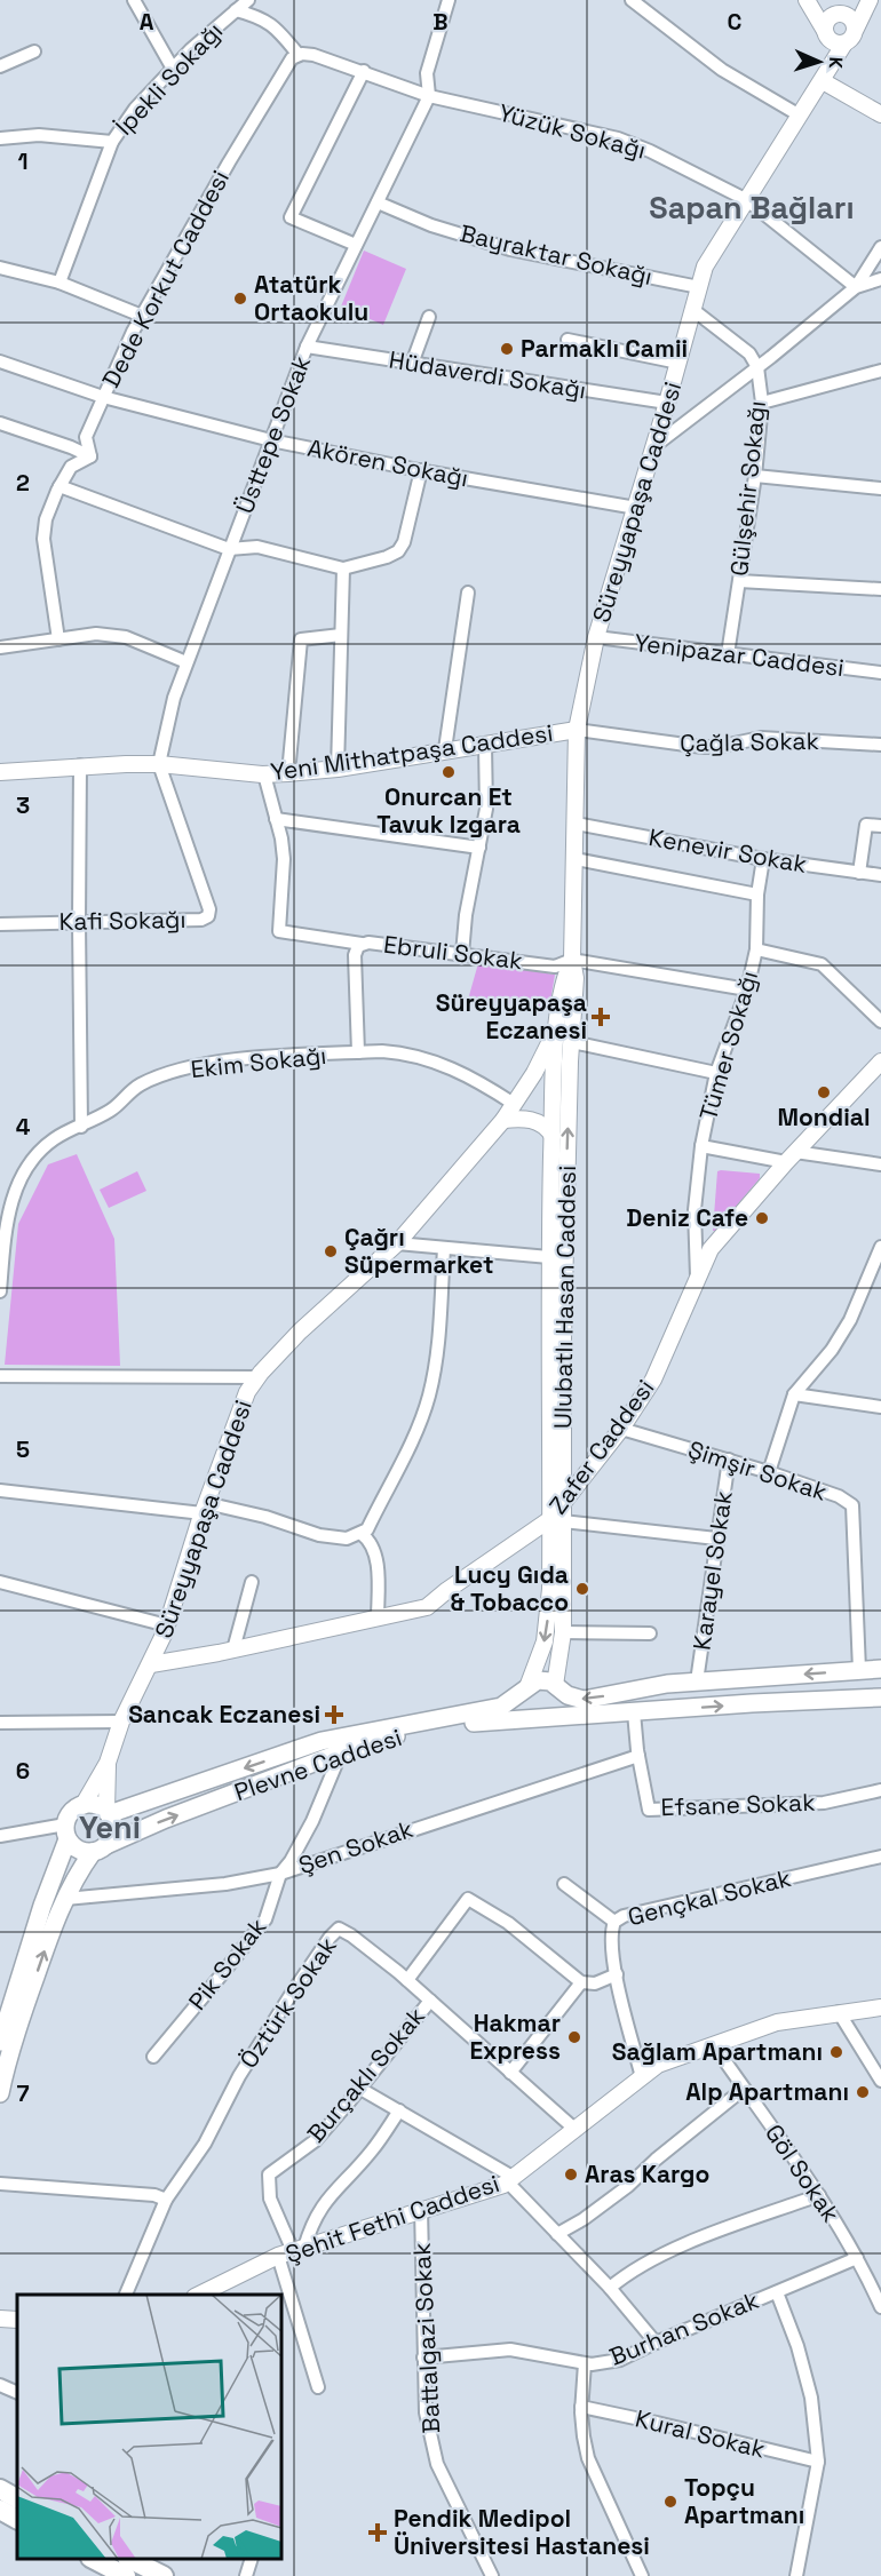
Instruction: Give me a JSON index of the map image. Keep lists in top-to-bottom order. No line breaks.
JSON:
{"streets":{"main road":["Plevne Caddesi"],"street":["İpekli Sokağı","Yüzük Sokağı","Bayraktar Sokağı","Dede Korkut Caddesi","Hüdaverdi Sokağı","Üsttepe Sokak","Akören Sokağı","Gülşehir Sokağı","Süreyyapaşa Caddesi","Yenipazar Caddesi","Çağla Sokak","Yeni Mithatpaşa Caddesi","Kenevir Sokak","Kafi Sokağı","Ebruli Sokak","Tümer Sokağı","Ekim Sokağı","Ulubatlı Hasan Caddesi","Zafer Caddesi","Şimşir Sokak","Karayel Sokak","Efsane Sokak","Şen Sokak","Gençkal Sokak","Pik Sokak","Öztürk Sokak","Burçaklı Sokak","Göl Sokak","Şehit Fethi Caddesi","Burhan Sokak","Battalgazi Sokak","Kural Sokak"]},"crossings":[["Yüzük Sokağı","Üsttepe Sokak"],["Yüzük Sokağı","Süreyyapaşa Caddesi"],["Bayraktar Sokağı","Üsttepe Sokak"],["Bayraktar Sokağı","Süreyyapaşa Caddesi"],["Dede Korkut Caddesi","Akören Sokağı"],["Hüdaverdi Sokağı","Üsttepe Sokak"],["Hüdaverdi Sokağı","Süreyyapaşa Caddesi"],["Üsttepe Sokak","Akören Sokağı"],["Üsttepe Sokak","Yeni Mithatpaşa Caddesi"],["Üsttepe Sokak","Kafi Sokağı"],["Akören Sokağı","Süreyyapaşa Caddesi"],["Gülşehir Sokağı","Süreyyapaşa Caddesi"],["Gülşehir Sokağı","Yenipazar Caddesi"],["Süreyyapaşa Caddesi","Yenipazar Caddesi"],["Süreyyapaşa Caddesi","Çağla Sokak"],["Süreyyapaşa Caddesi","Yeni Mithatpaşa Caddesi"],["Süreyyapaşa Caddesi","Kenevir Sokak"],["Süreyyapaşa Caddesi","Ebruli Sokak"],["Süreyyapaşa Caddesi","Ekim Sokağı"],["Süreyyapaşa Caddesi","Ulubatlı Hasan Caddesi"],["Süreyyapaşa Caddesi","Zafer Caddesi"],["Çağla Sokak","Yeni Mithatpaşa Caddesi"],["Yeni Mithatpaşa Caddesi","Kafi Sokağı"],["Kenevir Sokak","Tümer Sokağı"],["Ebruli Sokak","Tümer Sokağı"],["Ebruli Sokak","Ekim Sokağı"],["Tümer Sokağı","Zafer Caddesi"],["Ulubatlı Hasan Caddesi","Zafer Caddesi"],["Ulubatlı Hasan Caddesi","Plevne Caddesi"],["Zafer Caddesi","Şimşir Sokak"],["Şimşir Sokak","Karayel Sokak"],["Plevne Caddesi","Efsane Sokak"],["Plevne Caddesi","Pik Sokak"],["Efsane Sokak","Şen Sokak"],["Şen Sokak","Pik Sokak"],["Gençkal Sokak","Şehit Fethi Caddesi"],["Öztürk Sokak","Burçaklı Sokak"],["Öztürk Sokak","Şehit Fethi Caddesi"],["Burçaklı Sokak","Şehit Fethi Caddesi"],["Göl Sokak","Şehit Fethi Caddesi"],["Göl Sokak","Burhan Sokak"],["Şehit Fethi Caddesi","Battalgazi Sokak"],["Burhan Sokak","Battalgazi Sokak"]],"districts":["Sapan Bağları","Yeni"],"places":{"other":["Atatürk Ortaokulu","Parmaklı Camii","Onurcan Et Tavuk Izgara","Mondial","Deniz Cafe","Çağrı Süpermarket","Lucy Gıda & Tobacco","Hakmar Express","Sağlam Apartmanı","Alp Apartmanı","Aras Kargo","Topçu Apartmanı"],"health":["Süreyyapaşa Eczanesi","Sancak Eczanesi","Pendik Medipol Üniversitesi Hastanesi"]},"north":"right","grid":{"columns":["A","B","C"],"rows":["1","2","3","4","5","6","7"]}}
